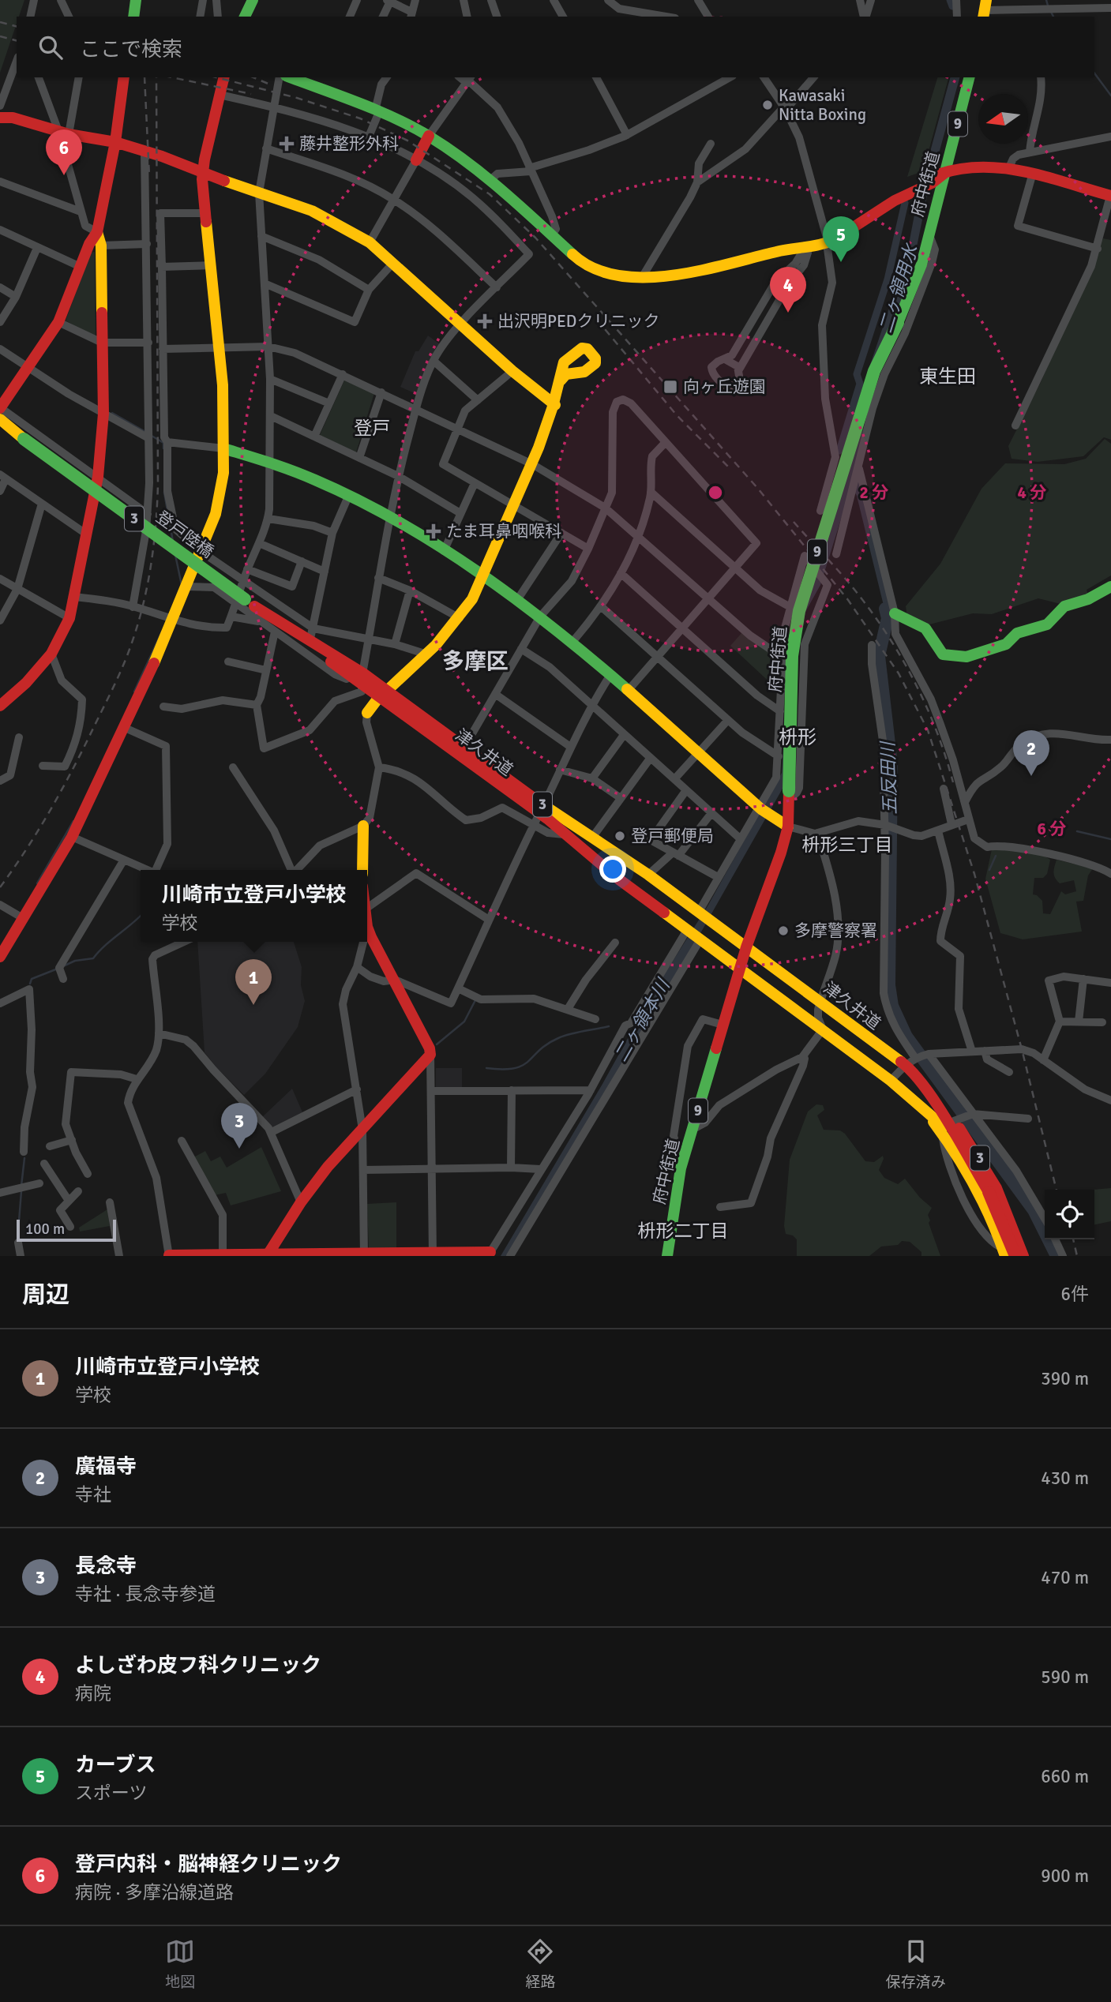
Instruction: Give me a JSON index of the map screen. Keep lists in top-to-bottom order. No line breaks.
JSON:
{"streets":{"street":["9","府中街道","3","登戸陸橋","津久井道"]},"crossings":[["府中街道","津久井道"],["3","津久井道"],["登戸陸橋","津久井道"]],"districts":["東生田","登戸","多摩区","枡形","枡形三丁目","枡形二丁目"],"water":["二ヶ領用水","五反田川","二ヶ領本川"],"places":{"other":["Kawasaki Nitta Boxing","登戸郵便局","多摩警察署"],"health":["藤井整形外科","出沢明PEDクリニック","たま耳鼻咽喉科"],"transit":["向ヶ丘遊園"]},"scale_bar":"100 m","north":"left","page":{"search":"ここで検索","pins":["6","5","4","2","1","3"],"popup":["川崎市立登戸小学校","学校"],"scale":"100 m","heading":["周辺","6件"],"list":[{"mark":"1","name":"川崎市立登戸小学校","note":"学校","value":"390 m"},{"mark":"2","name":"廣福寺","note":"寺社","value":"430 m"},{"mark":"3","name":"長念寺","note":"寺社 · 長念寺参道","value":"470 m"},{"mark":"4","name":"よしざわ皮フ科クリニック","note":"病院","value":"590 m"},{"mark":"5","name":"カーブス","note":"スポーツ","value":"660 m"},{"mark":"6","name":"登戸内科・脳神経クリニック","note":"病院 · 多摩沿線道路","value":"900 m"}],"nav":["地図","経路","保存済み"]},"rings":["2 分","4 分","6 分"]}
